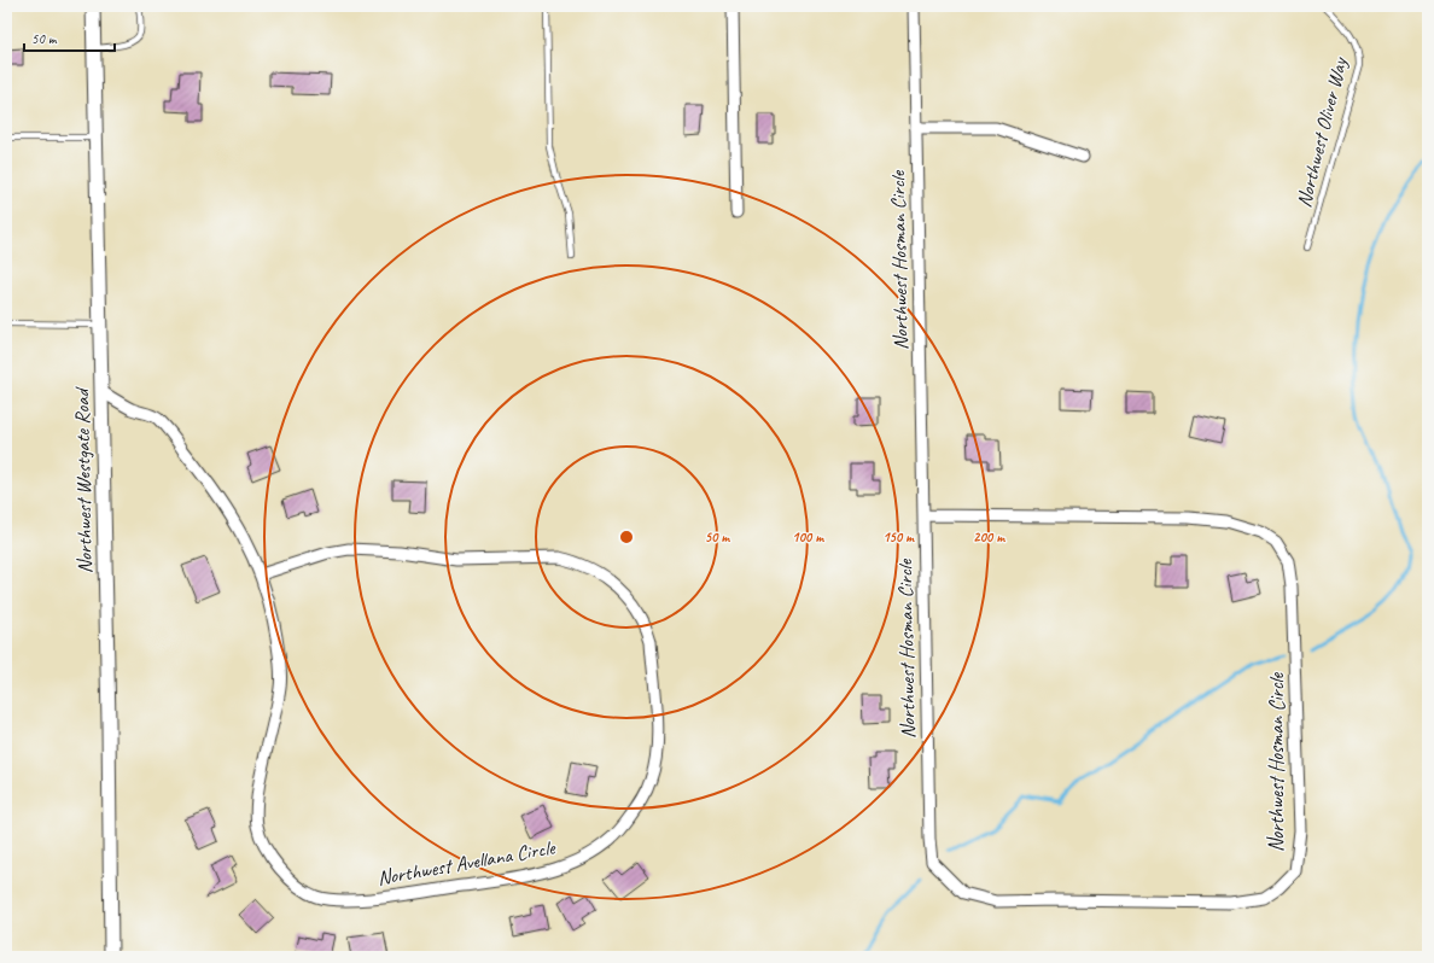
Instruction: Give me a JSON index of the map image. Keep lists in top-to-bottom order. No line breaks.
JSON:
{"streets":{"street":["Northwest Hosman Circle","Northwest Westgate Road","Northwest Avellana Circle"],"lane":["Northwest Oliver Way"]},"crossings":[["Northwest Westgate Road","Northwest Avellana Circle"]],"scale_bar":"50 m","rings":["50 m","100 m","150 m","200 m"]}
